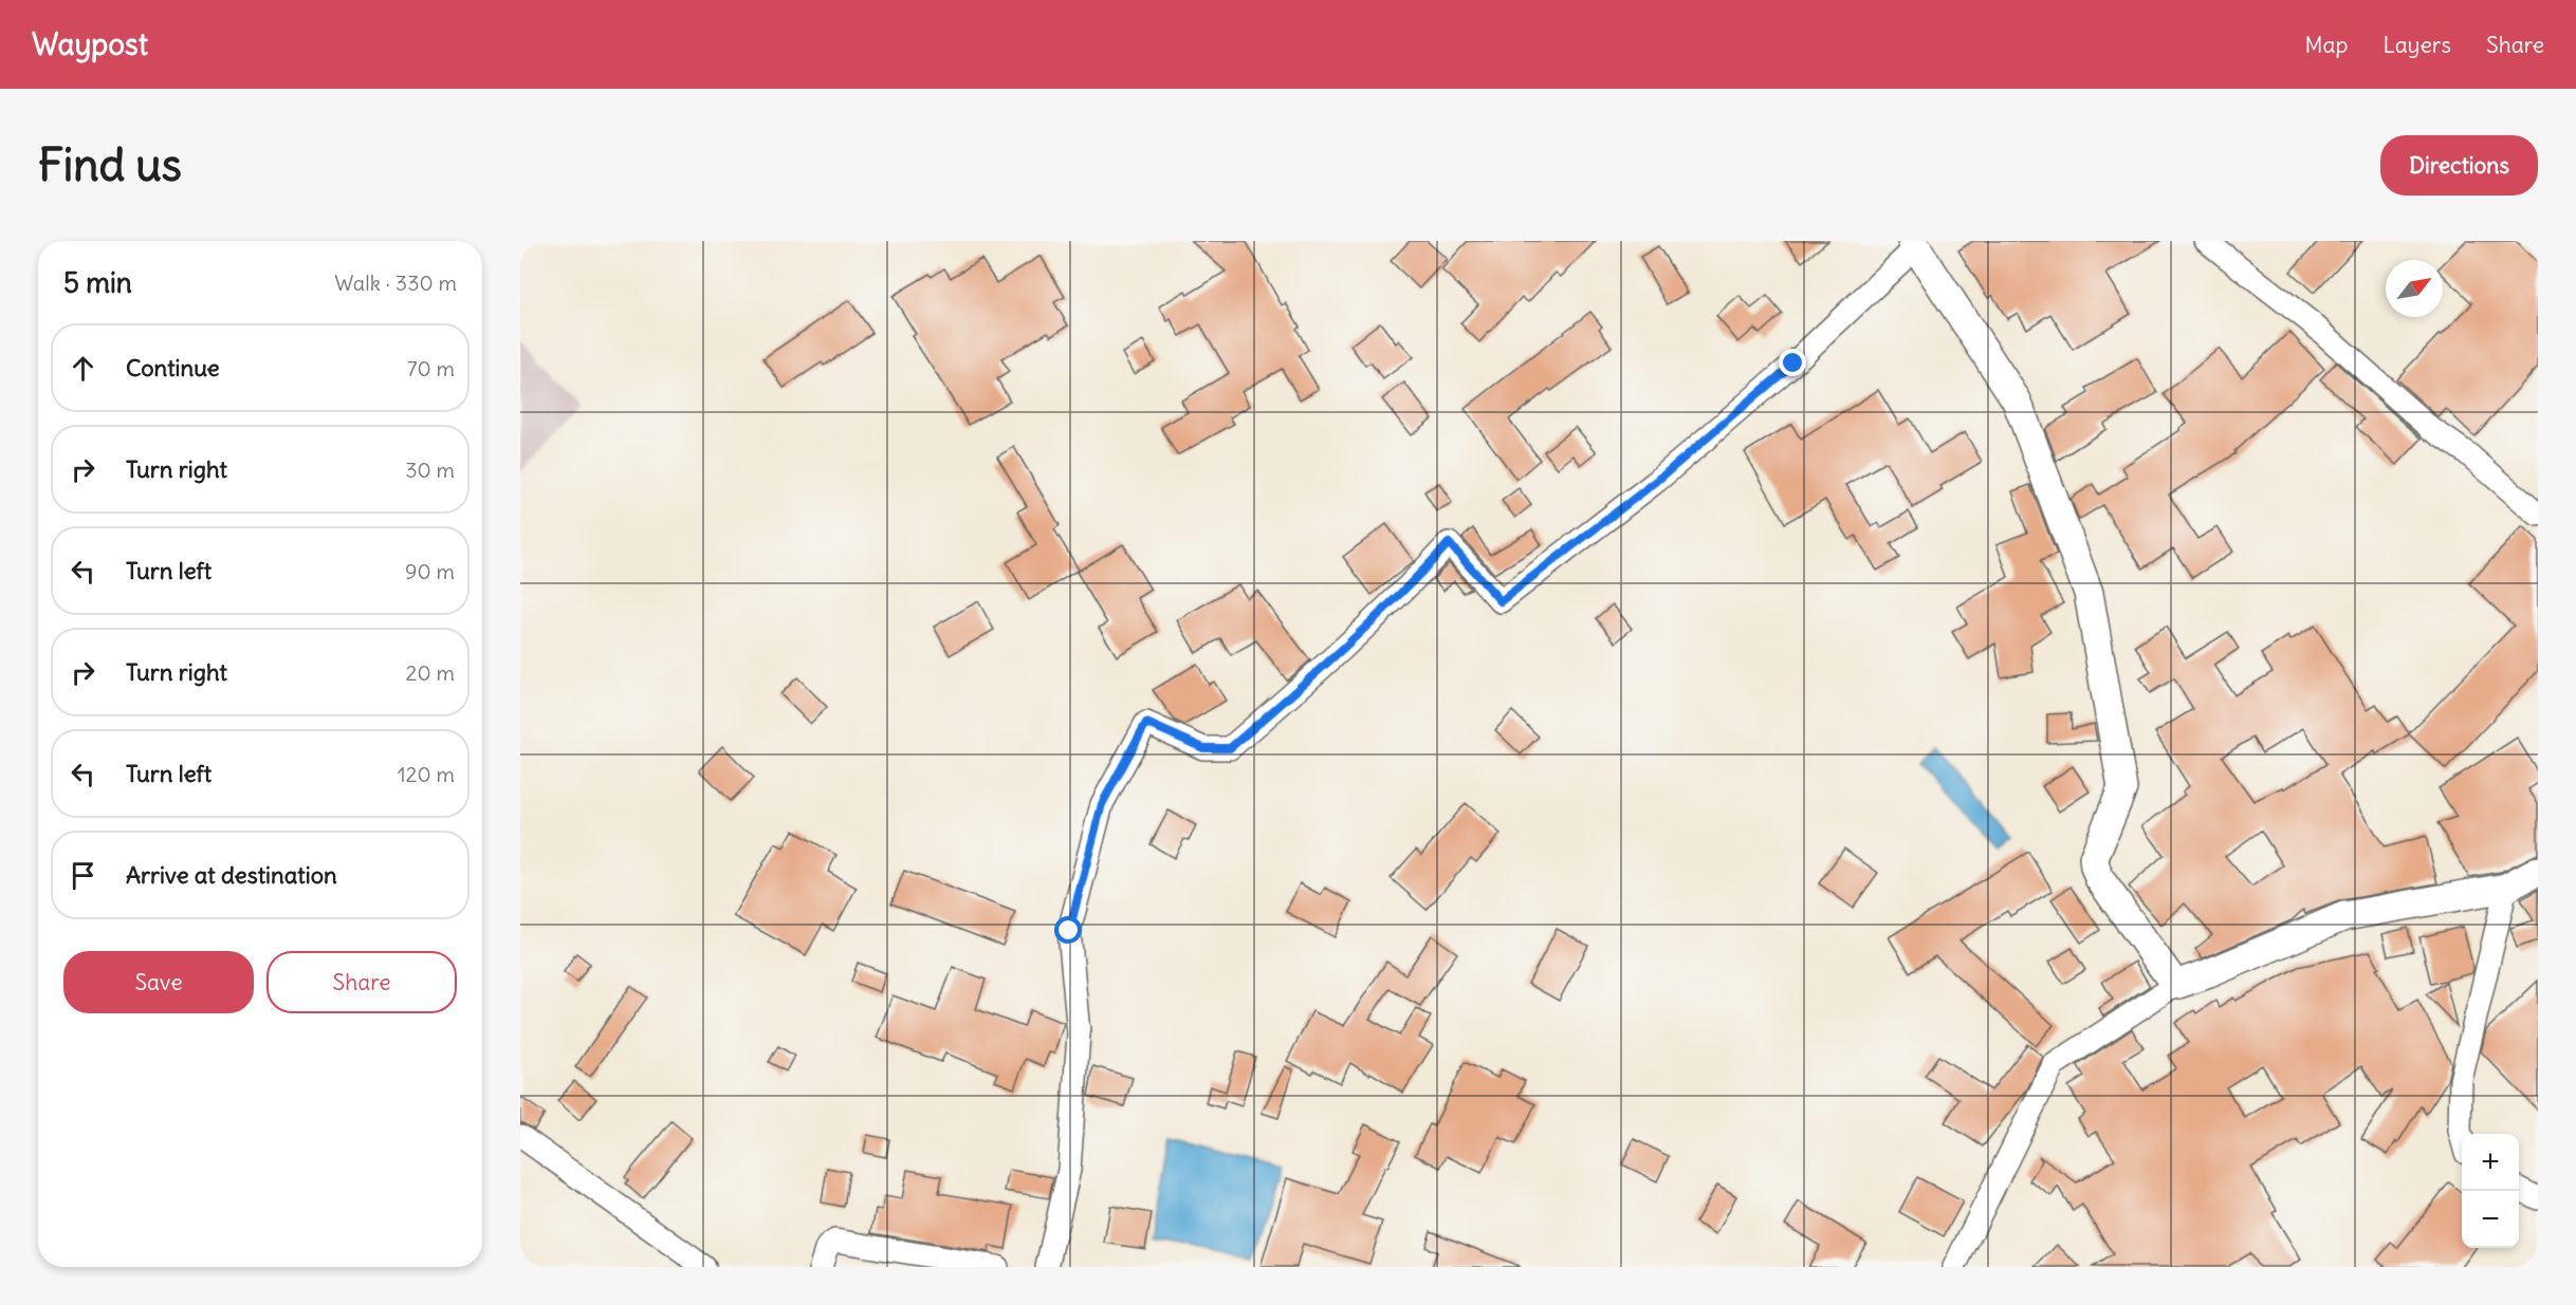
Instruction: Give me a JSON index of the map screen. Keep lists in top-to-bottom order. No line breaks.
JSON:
{"north":"top right","page":{"header":"Waypost","nav":["Map","Layers","Share"],"buttons":["Directions",["Save","Share"]],"title":"Find us","heading":["5 min","Walk · 330 m"],"list":[["Continue","70 m"],["Turn right","30 m"],["Turn left","90 m"],["Turn right","20 m"],["Turn left","120 m"],"Arrive at destination"],"map_buttons":["+","−"]}}
